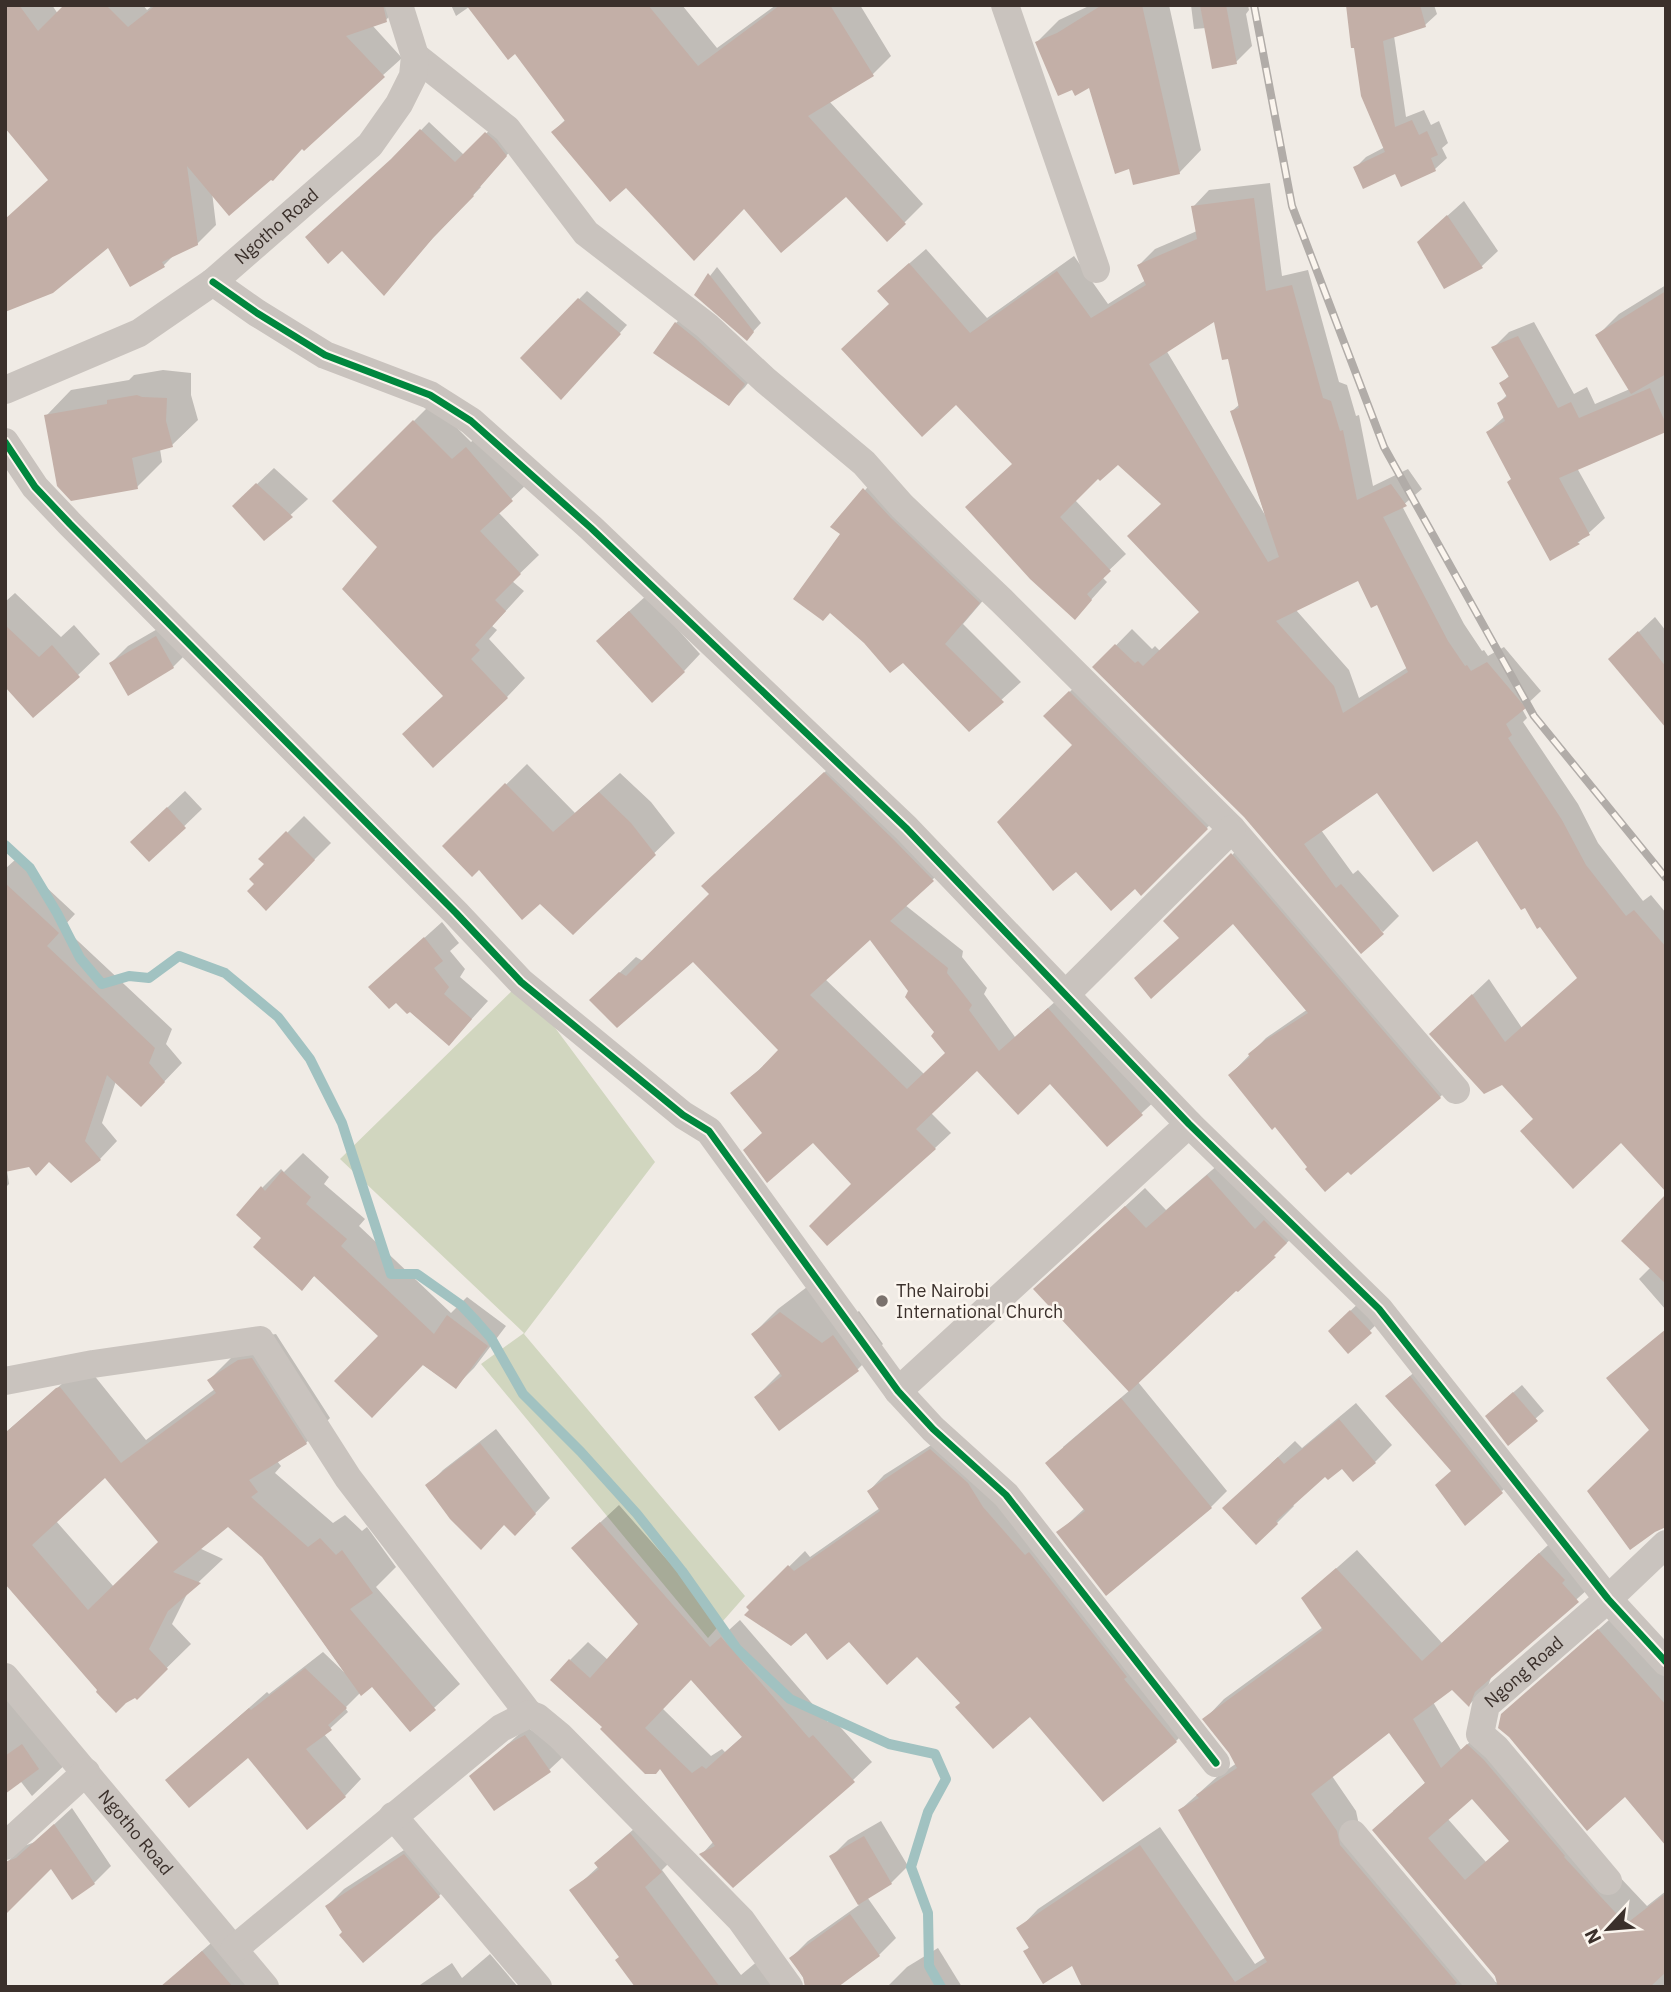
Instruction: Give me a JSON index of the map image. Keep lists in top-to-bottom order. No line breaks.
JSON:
{"streets":{"street":["Ngotho Road","Ngong Road"]},"places":["The Nairobi International Church"],"north":"bottom left"}
